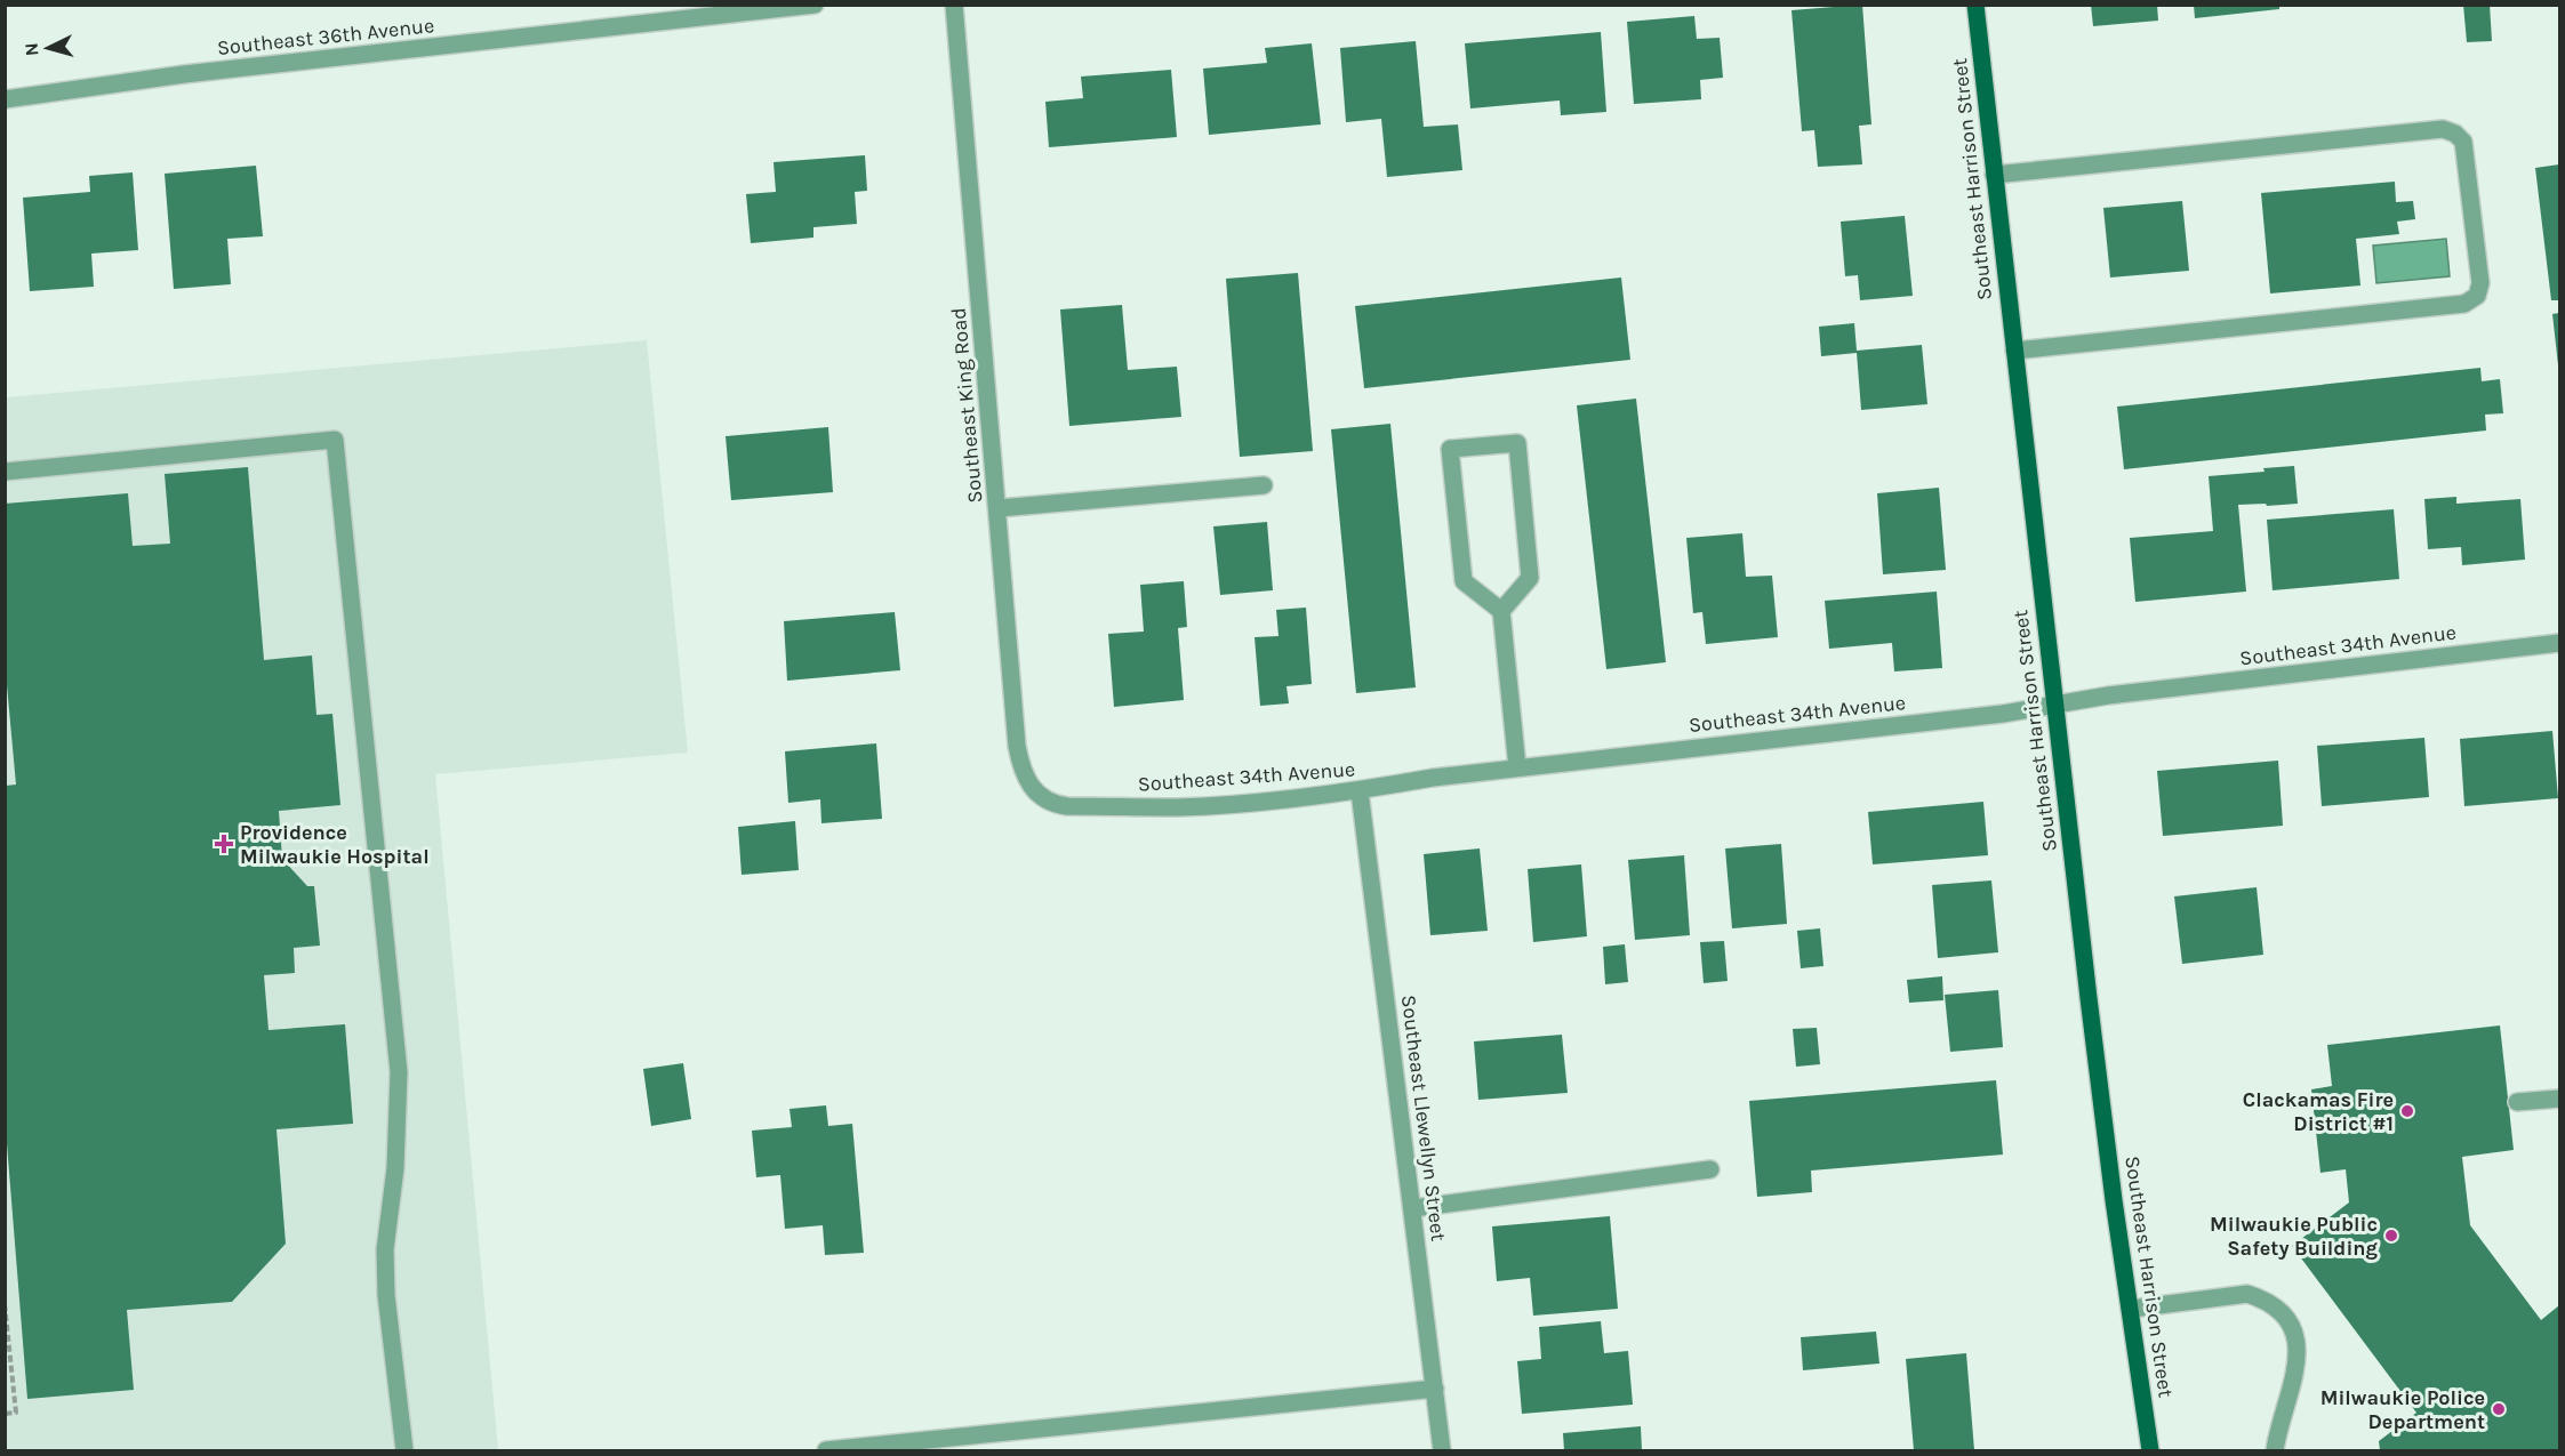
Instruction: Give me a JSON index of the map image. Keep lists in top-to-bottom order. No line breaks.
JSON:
{"streets":{"main road":["Southeast Harrison Street"],"street":["Southeast 36th Avenue","Southeast King Road","Southeast 34th Avenue","Southeast Llewellyn Street"]},"crossings":[["Southeast Harrison Street","Southeast 34th Avenue"],["Southeast King Road","Southeast 34th Avenue"],["Southeast 34th Avenue","Southeast Llewellyn Street"]],"places":{"health":["Providence Milwaukie Hospital"],"other":["Clackamas Fire District #1","Milwaukie Public Safety Building","Milwaukie Police Department"]},"north":"left"}
